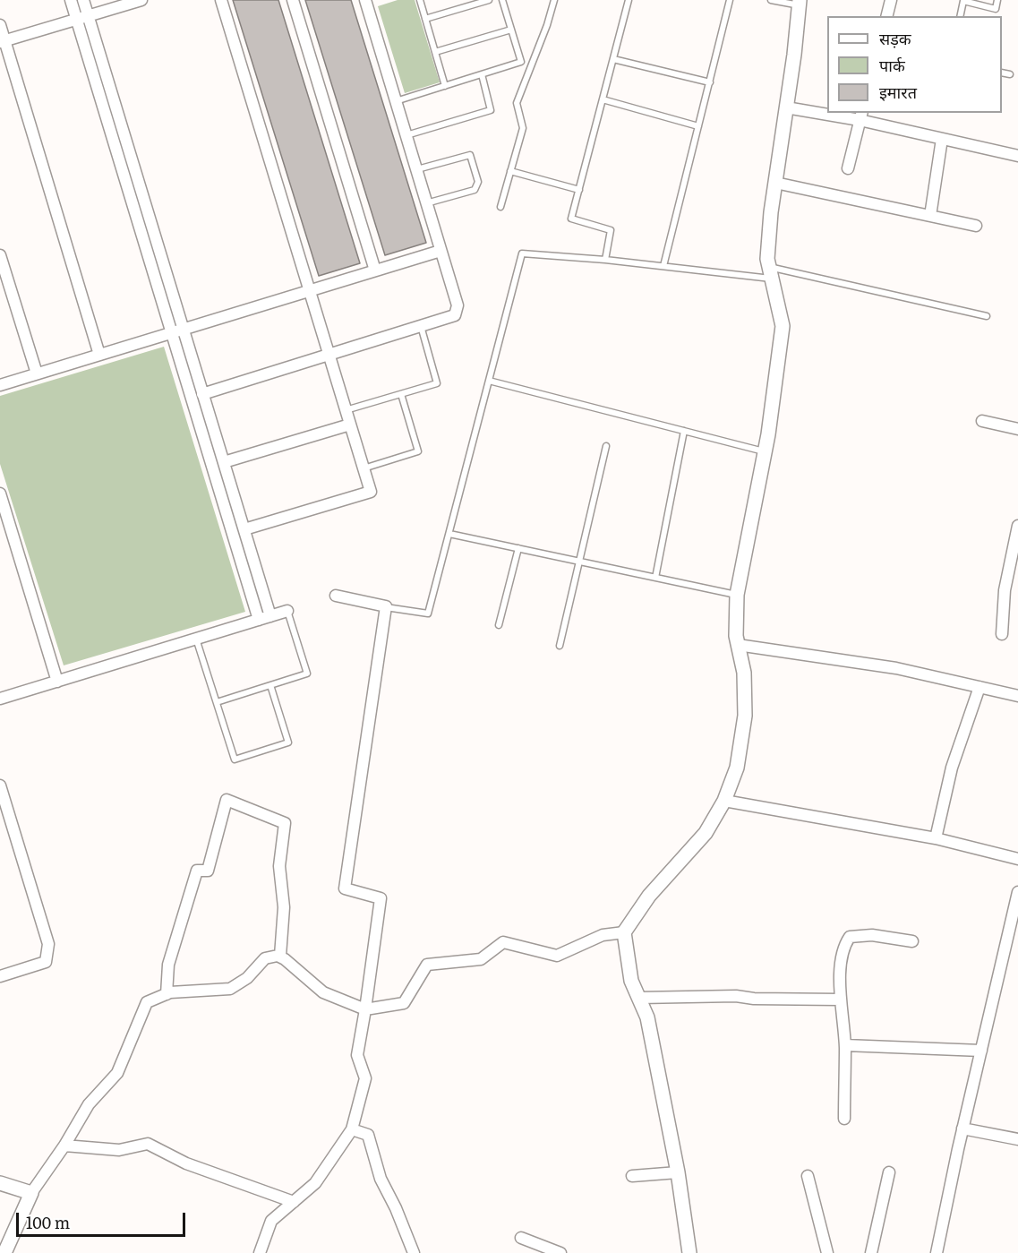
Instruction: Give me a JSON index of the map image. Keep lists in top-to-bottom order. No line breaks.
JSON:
{"legend":["सड़क","पार्क","इमारत"],"scale_bar":"100 m"}
